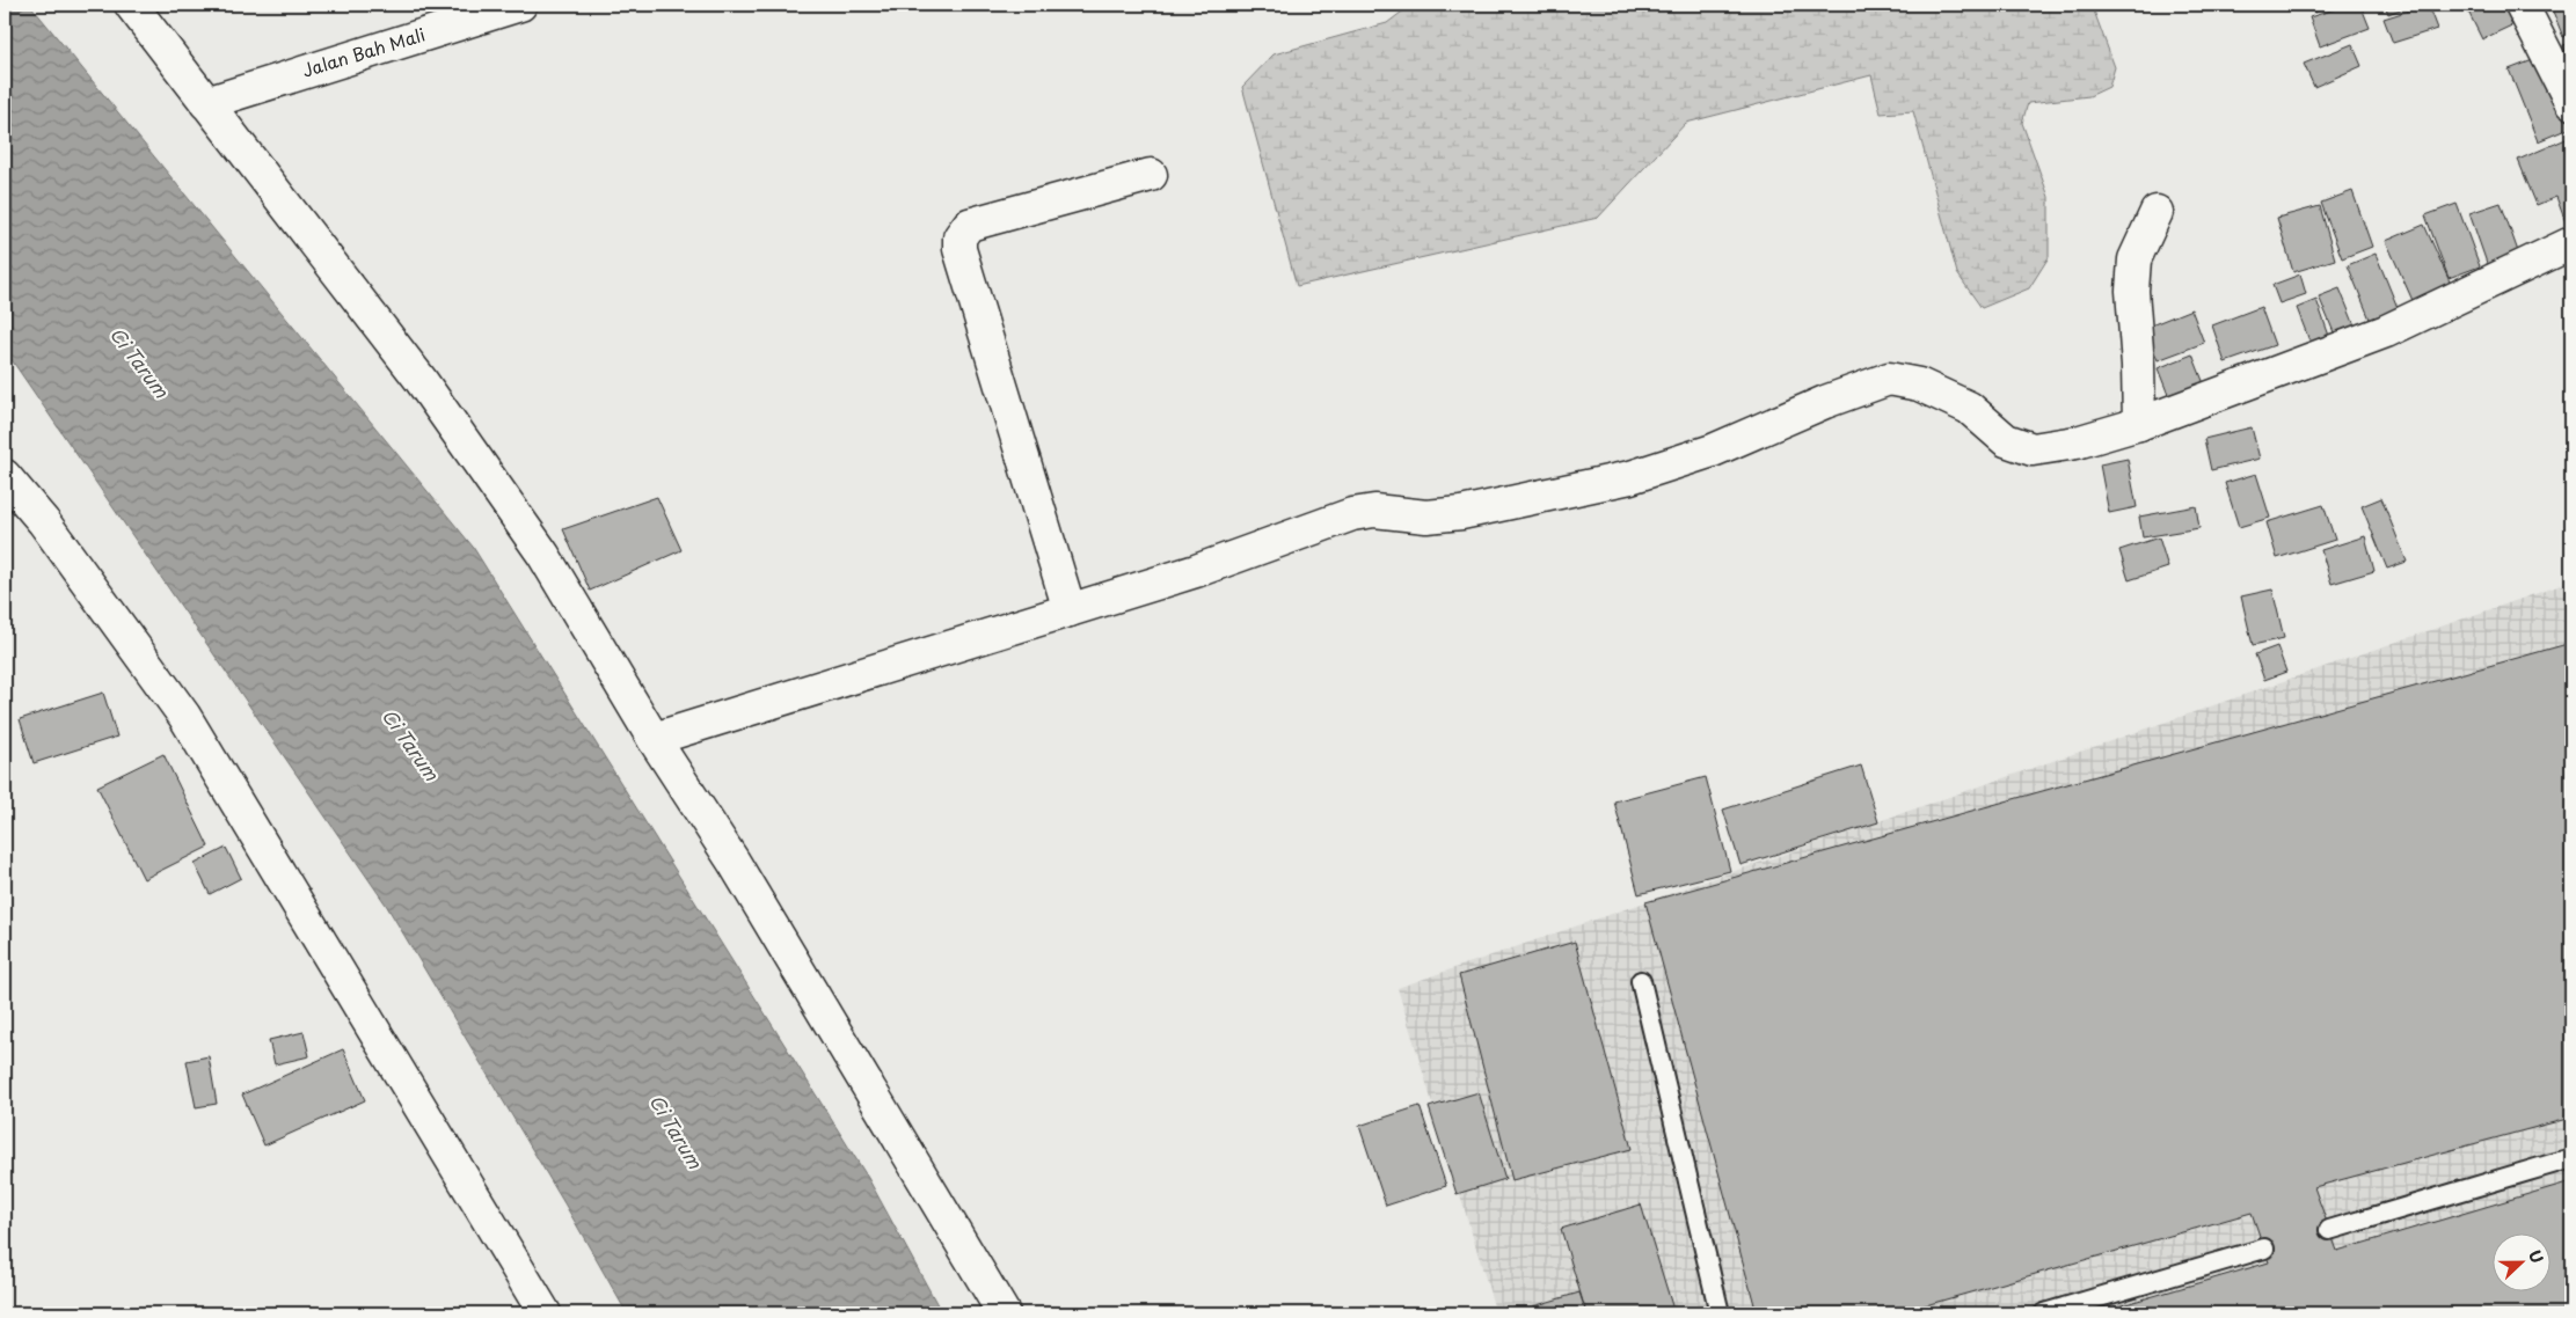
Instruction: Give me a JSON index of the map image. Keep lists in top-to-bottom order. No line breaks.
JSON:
{"streets":{"street":["Jalan Bah Mali"]},"water":["Ci Tarum"],"north":"right"}
